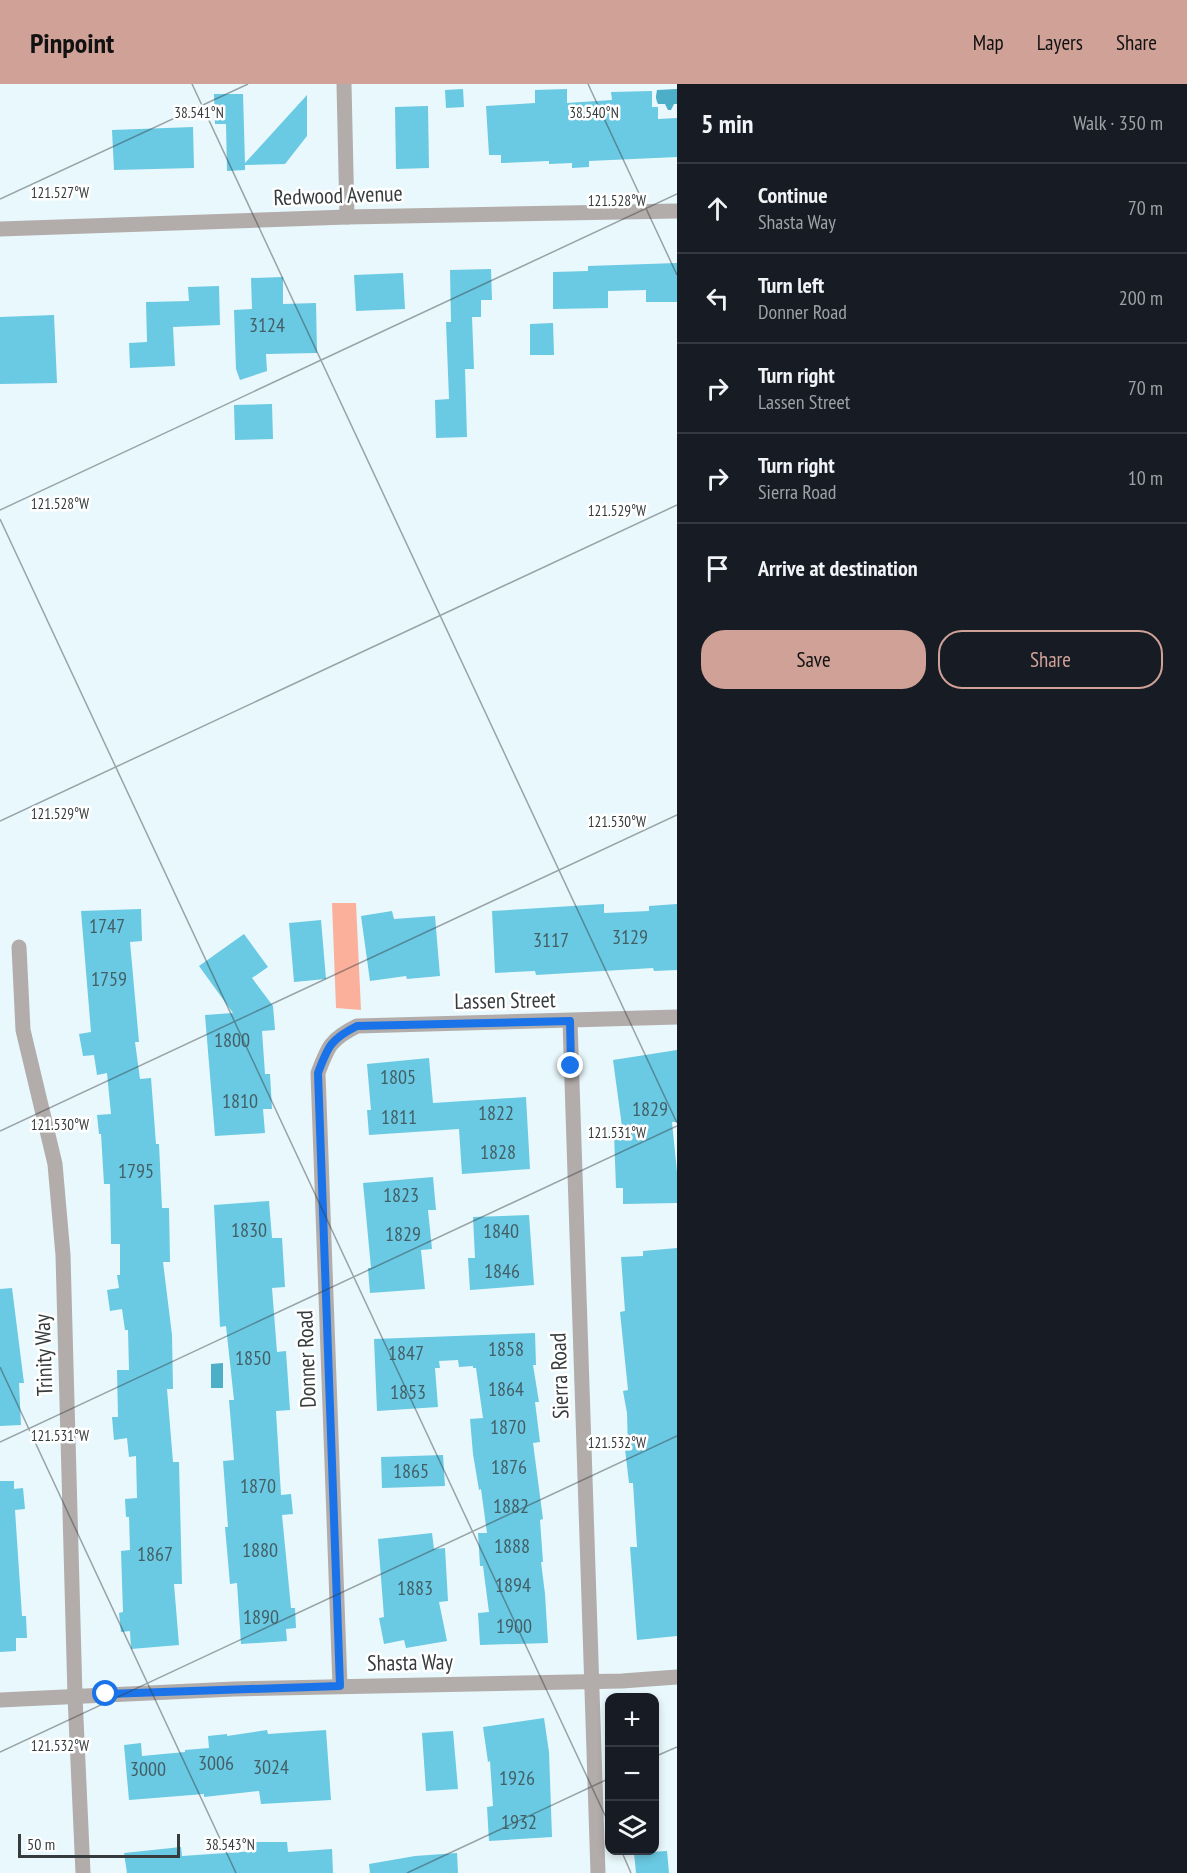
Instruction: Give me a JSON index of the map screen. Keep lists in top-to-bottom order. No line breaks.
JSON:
{"streets":{"street":["Redwood Avenue","Lassen Street","Trinity Way","Donner Road","Sierra Road","Shasta Way"]},"crossings":[["Lassen Street","Donner Road"],["Lassen Street","Sierra Road"],["Trinity Way","Shasta Way"],["Donner Road","Shasta Way"],["Sierra Road","Shasta Way"]],"house_numbers":["3124","1747","3129","3117","1759","1800","1805","1810","1829","1822","1811","1828","1795","1823","1830","1840","1829","1846","1858","1847","1850","1864","1853","1870","1876","1865","1870","1882","1888","1880","1867","1894","1883","1890","1900","3006","3024","3000","1926","1932"],"scale_bar":"50 m","page":{"header":"Pinpoint","nav":["Map","Layers","Share"],"heading":["5 min","Walk · 350 m"],"list":[["Continue","Shasta Way","70 m"],["Turn left","Donner Road","200 m"],["Turn right","Lassen Street","70 m"],["Turn right","Sierra Road","10 m"],"Arrive at destination"],"buttons":["Save","Share"],"map_buttons":["+","−"],"scale":"50 m"},"coordinates":["38.541°N","38.540°N","121.527°W","121.528°W","121.529°W","121.530°W","121.531°W","121.532°W","38.543°N"]}
